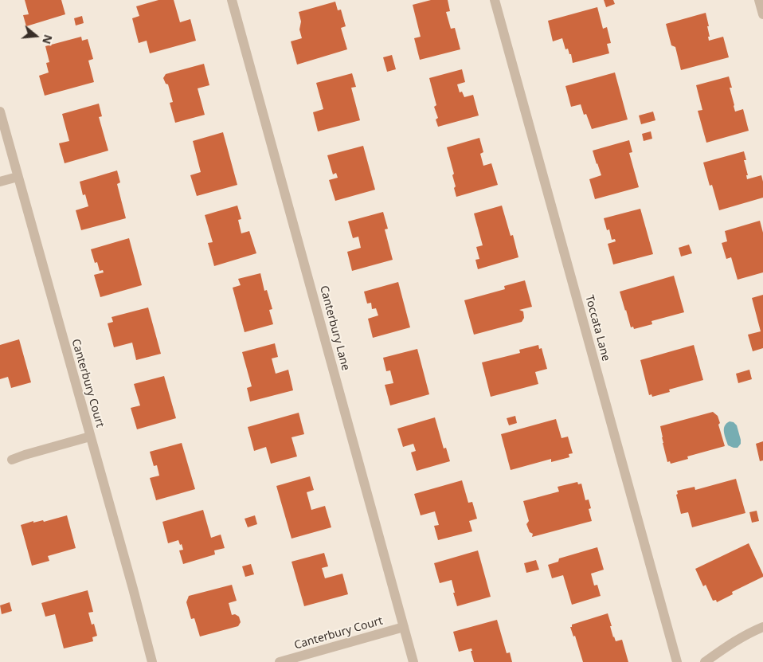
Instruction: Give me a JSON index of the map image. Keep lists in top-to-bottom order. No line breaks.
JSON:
{"streets":{"street":["Canterbury Lane","Toccata Lane","Canterbury Court"]},"crossings":[["Canterbury Lane","Canterbury Court"]],"north":"right"}
